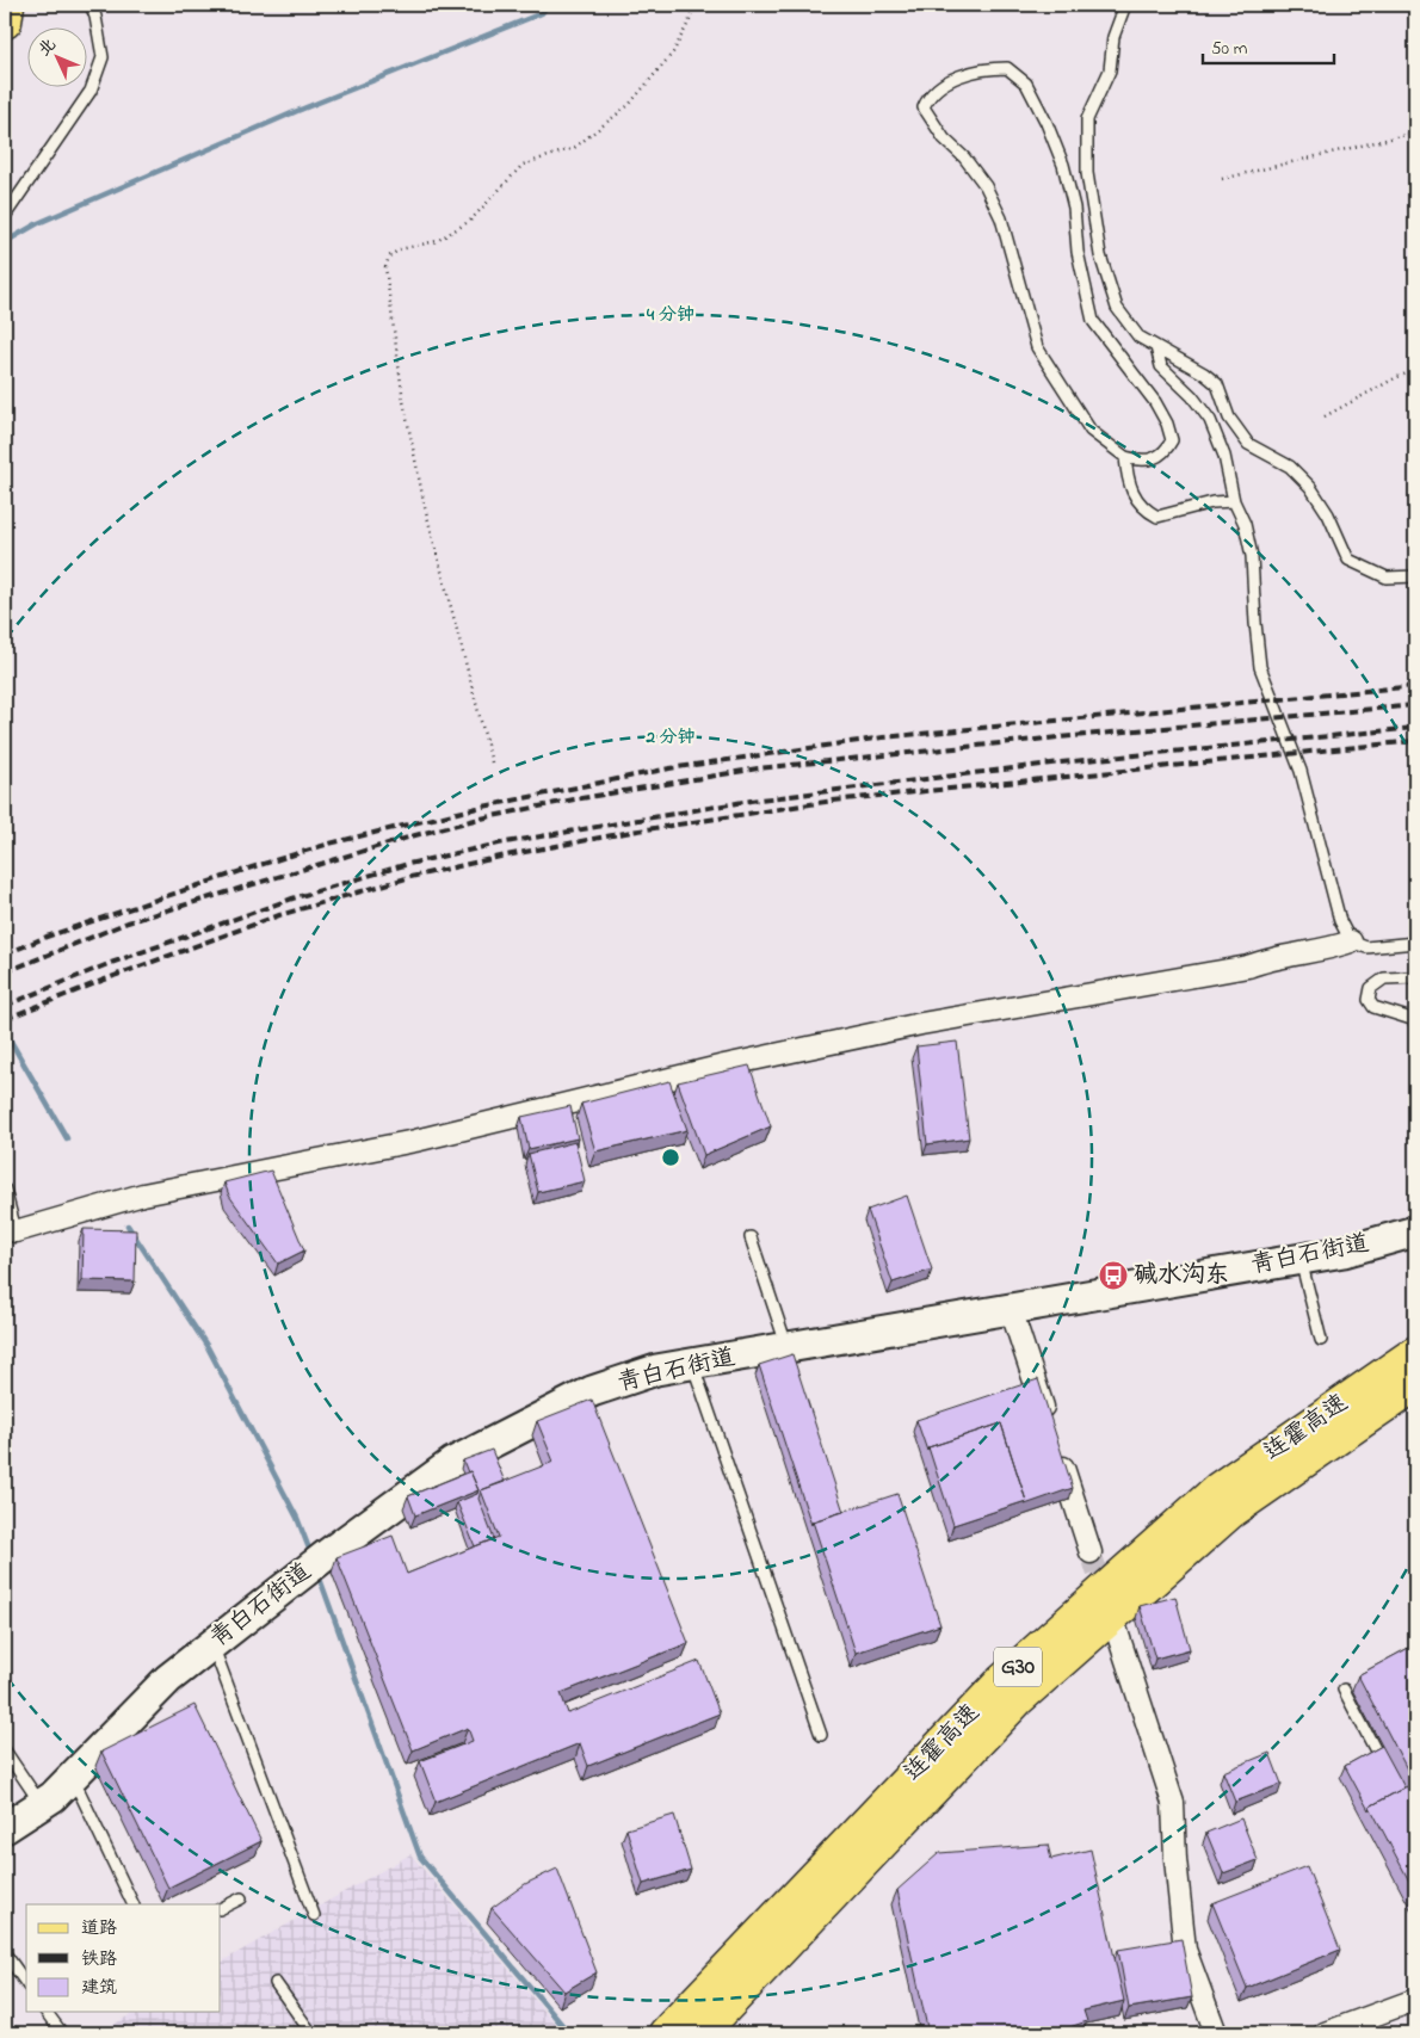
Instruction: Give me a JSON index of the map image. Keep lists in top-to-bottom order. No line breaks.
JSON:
{"streets":{"main road":["连霍高速","G30"],"street":["青白石街道"]},"places":{"bus stop":["碱水沟东"]},"legend":["道路","铁路","建筑"],"scale_bar":"50 m","north":"top left","rings":["4 分钟","2 分钟"]}
